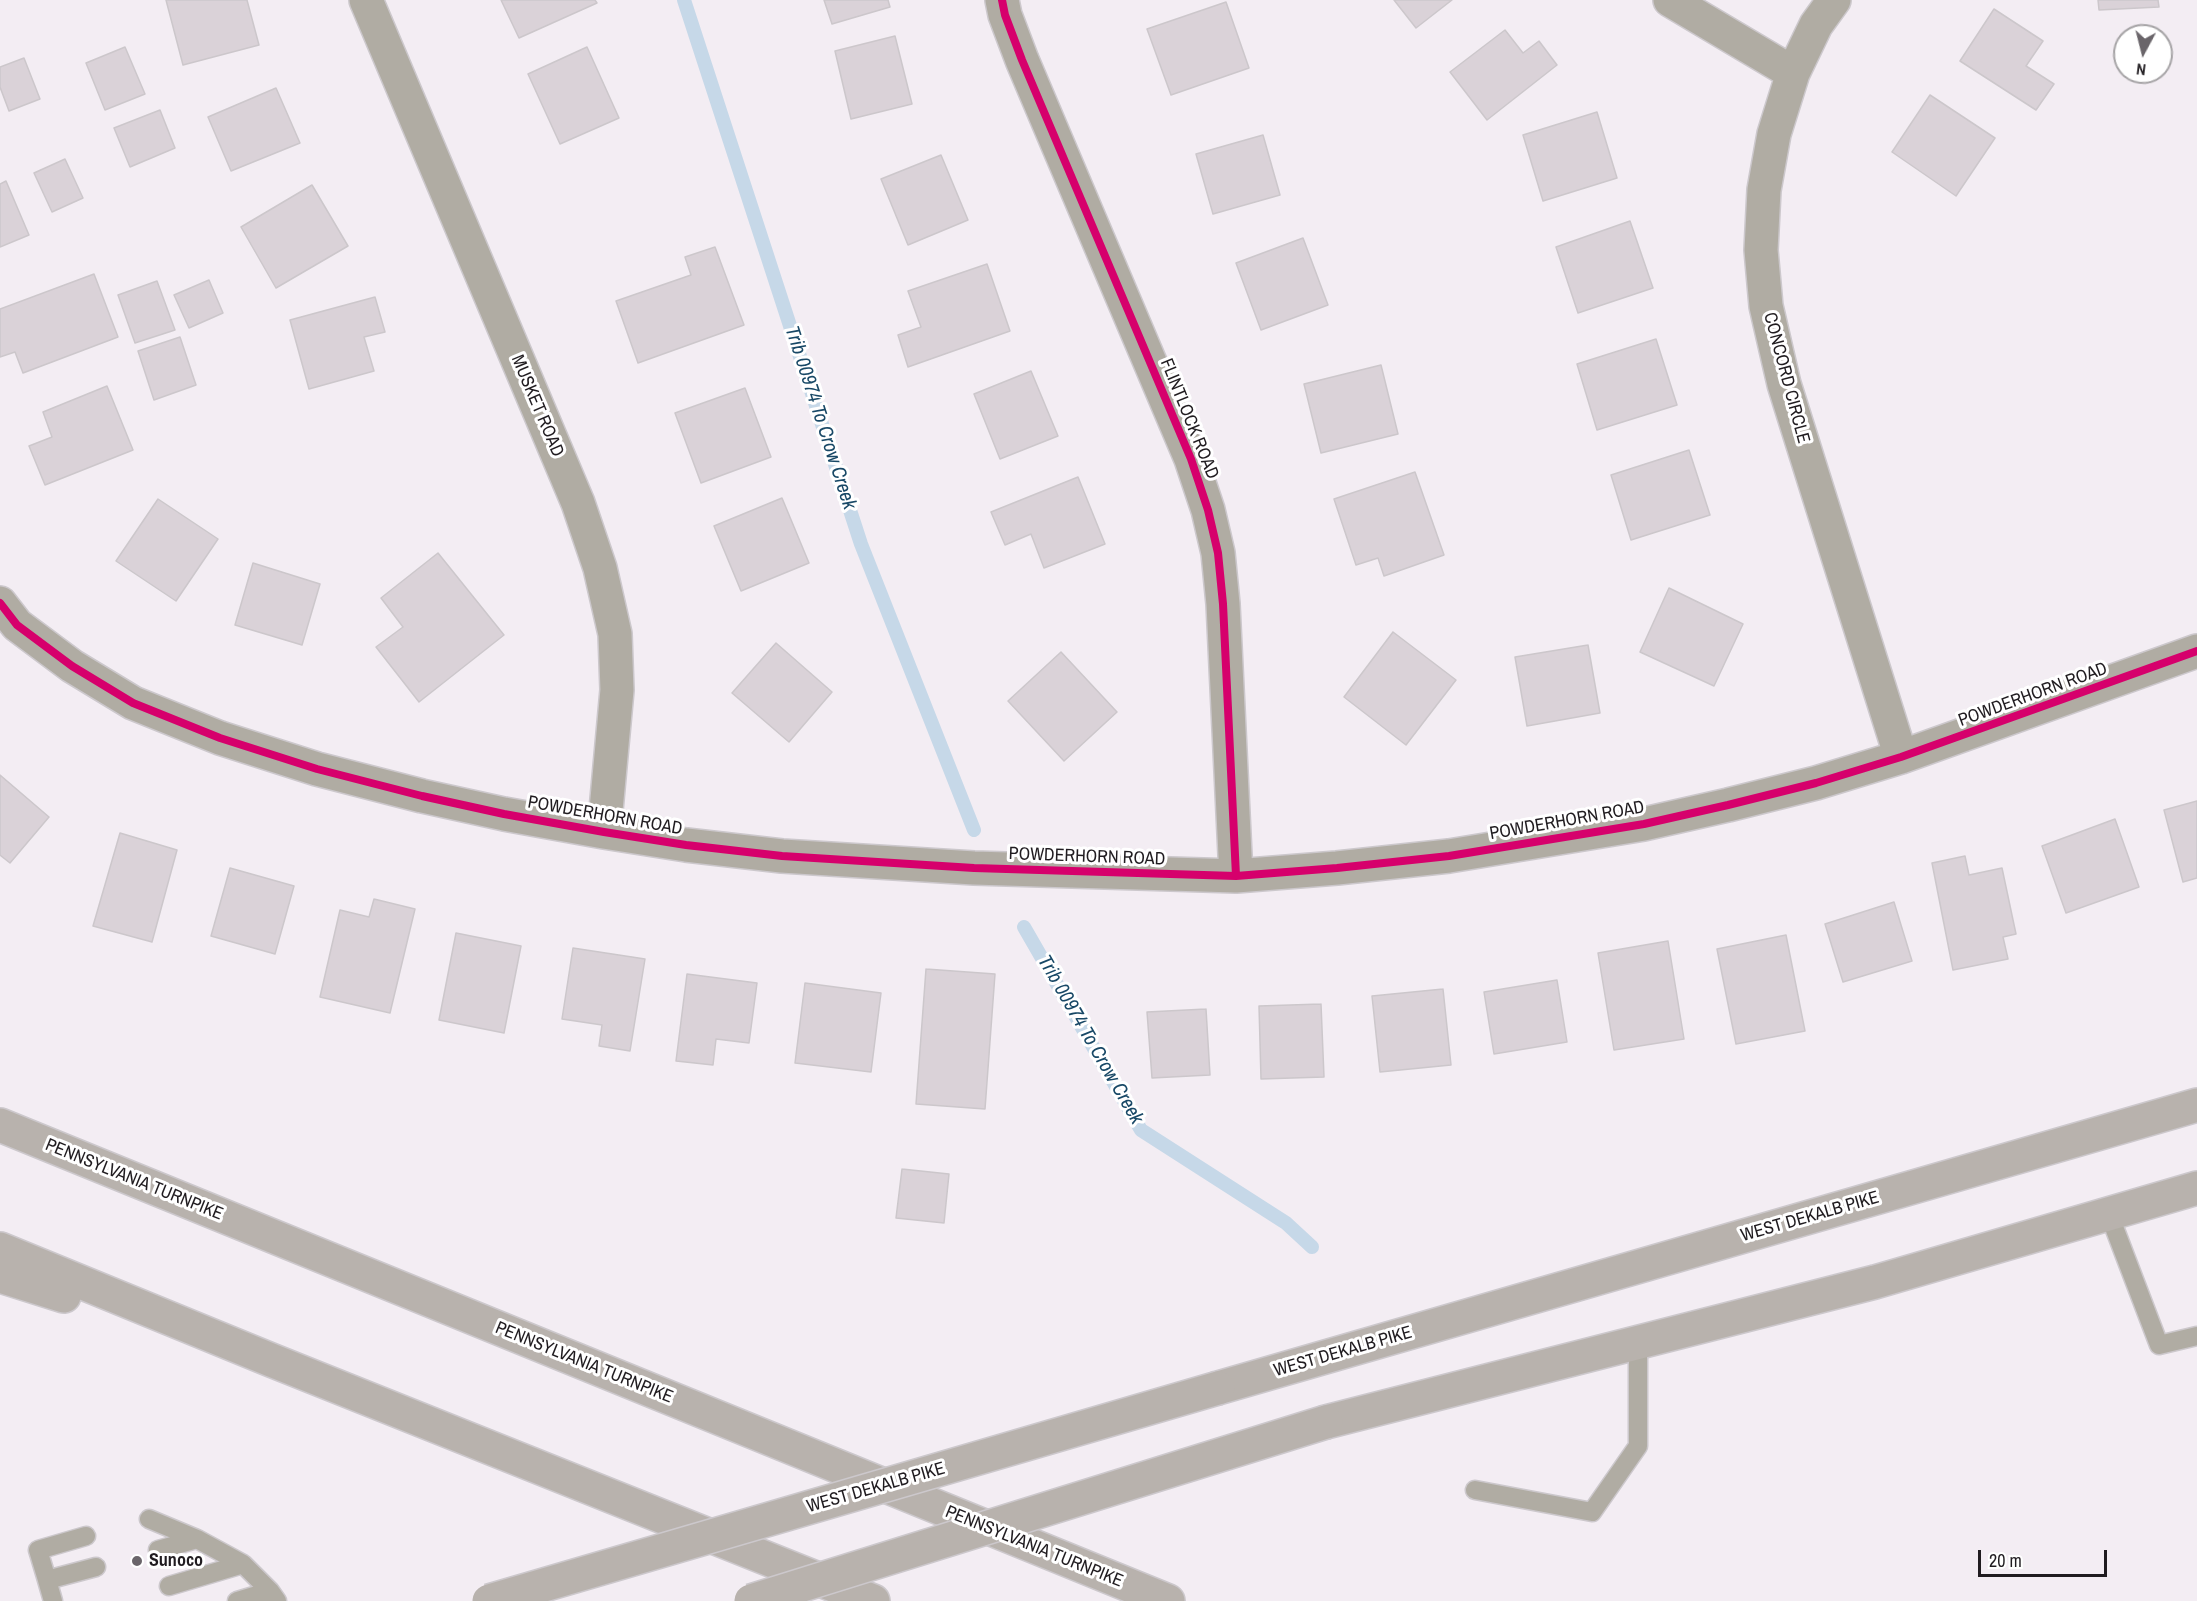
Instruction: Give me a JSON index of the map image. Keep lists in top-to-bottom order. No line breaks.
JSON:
{"streets":{"highway":["PENNSYLVANIA TURNPIKE","WEST DEKALB PIKE"],"street":["CONCORD CIRCLE","MUSKET ROAD","FLINTLOCK ROAD","POWDERHORN ROAD"]},"crossings":[["CONCORD CIRCLE","POWDERHORN ROAD"],["MUSKET ROAD","POWDERHORN ROAD"],["FLINTLOCK ROAD","POWDERHORN ROAD"]],"water":["Trib 00974 To Crow Creek"],"places":["Sunoco"],"scale_bar":"20 m","north":"bottom"}
